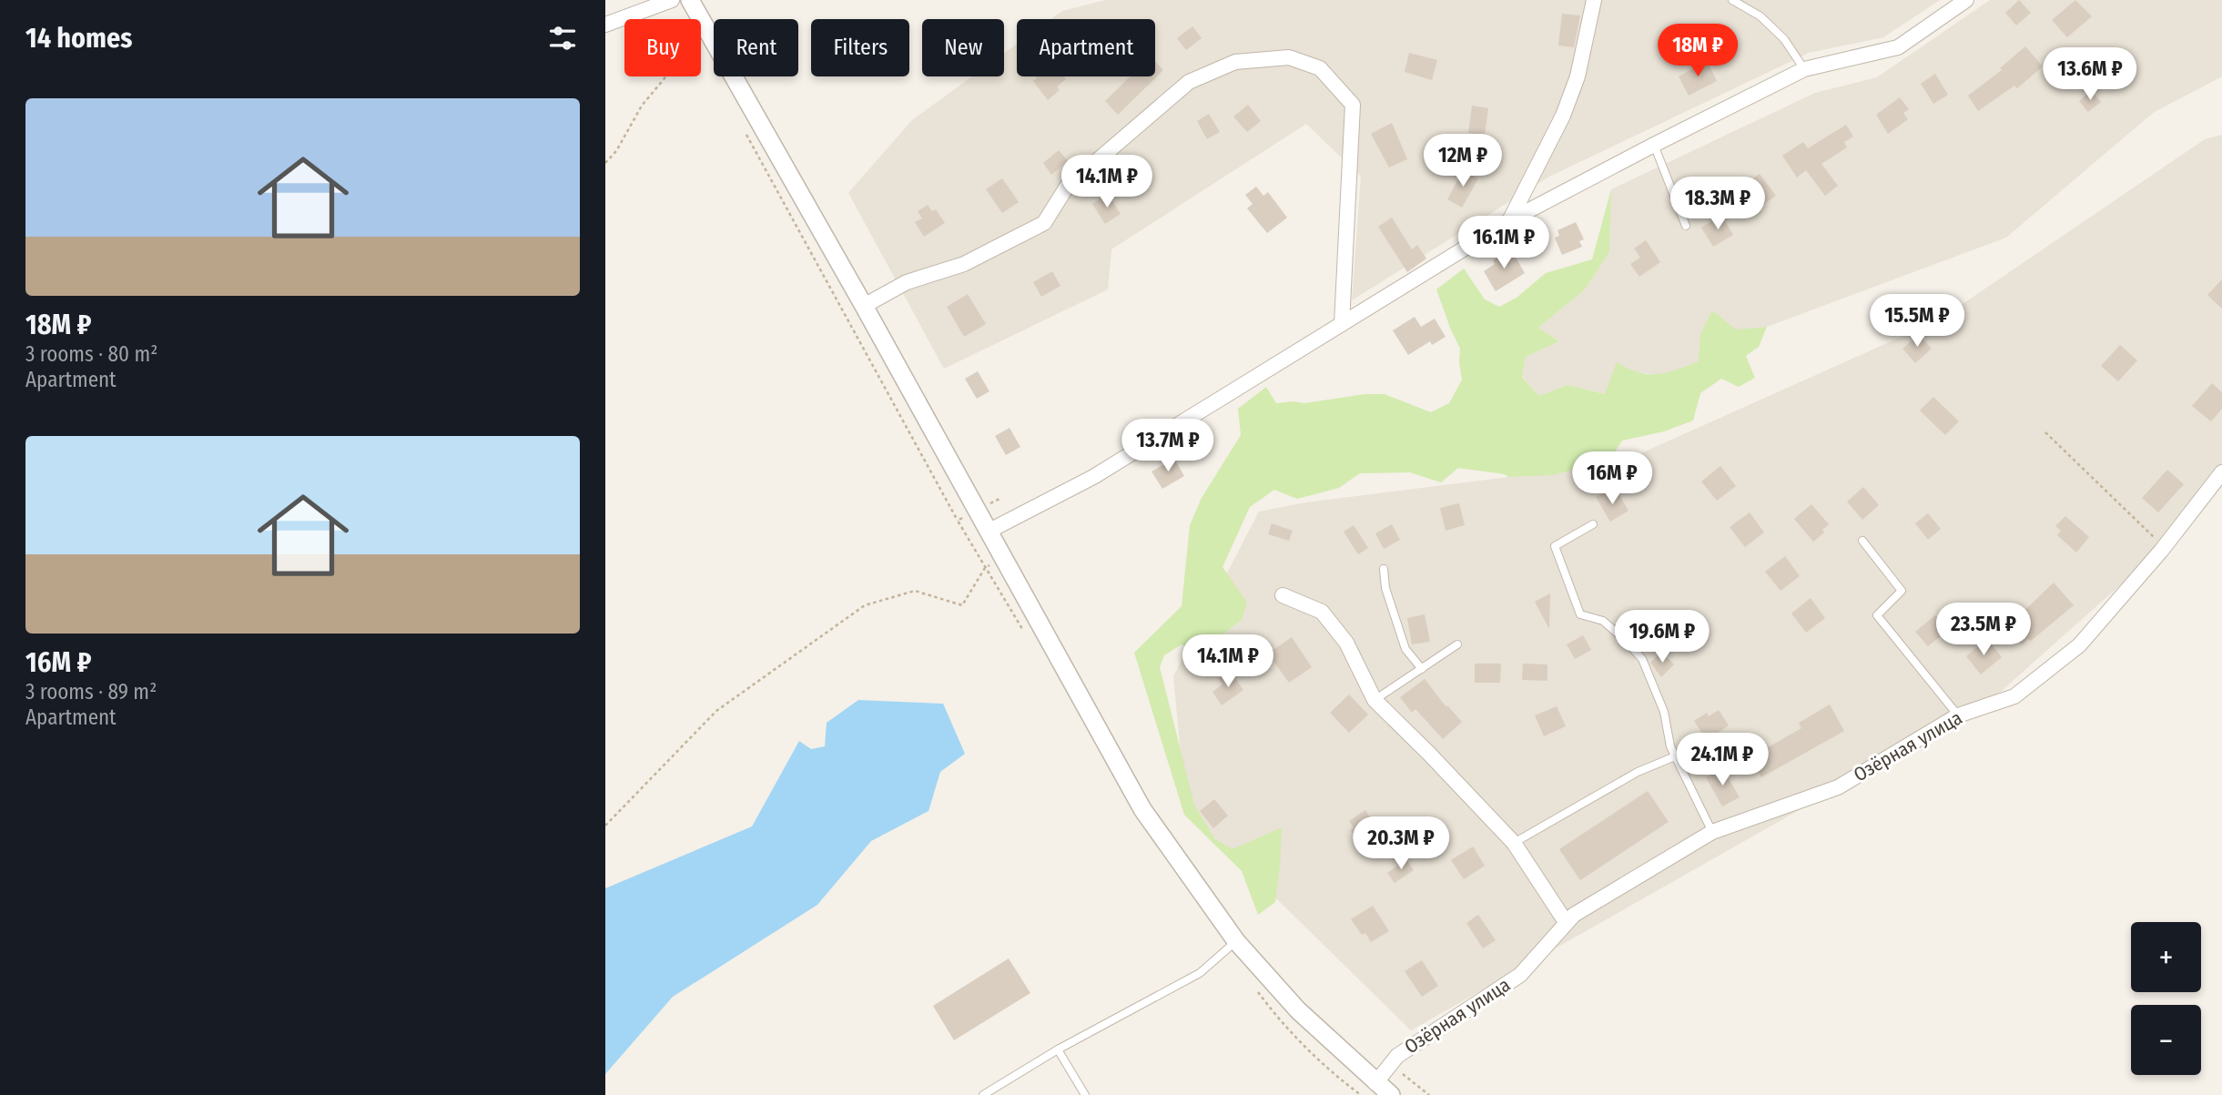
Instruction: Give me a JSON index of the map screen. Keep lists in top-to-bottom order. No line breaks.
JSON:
{"streets":{"street":["Озёрная улица"]},"page":{"heading":"14 homes","chip":["Buy","Rent","Filters","New","Apartment"],"price":["18M ₽","13.6M ₽","12M ₽","14.1M ₽","18.3M ₽","16.1M ₽","15.5M ₽","13.7M ₽","16M ₽","23.5M ₽","19.6M ₽","14.1M ₽","24.1M ₽","20.3M ₽"],"list":[{"name":"18M ₽","note":"3 rooms · 80 m² · Apartment"},{"name":"16M ₽","note":"3 rooms · 89 m² · Apartment"}],"map_buttons":["+","−"]}}
